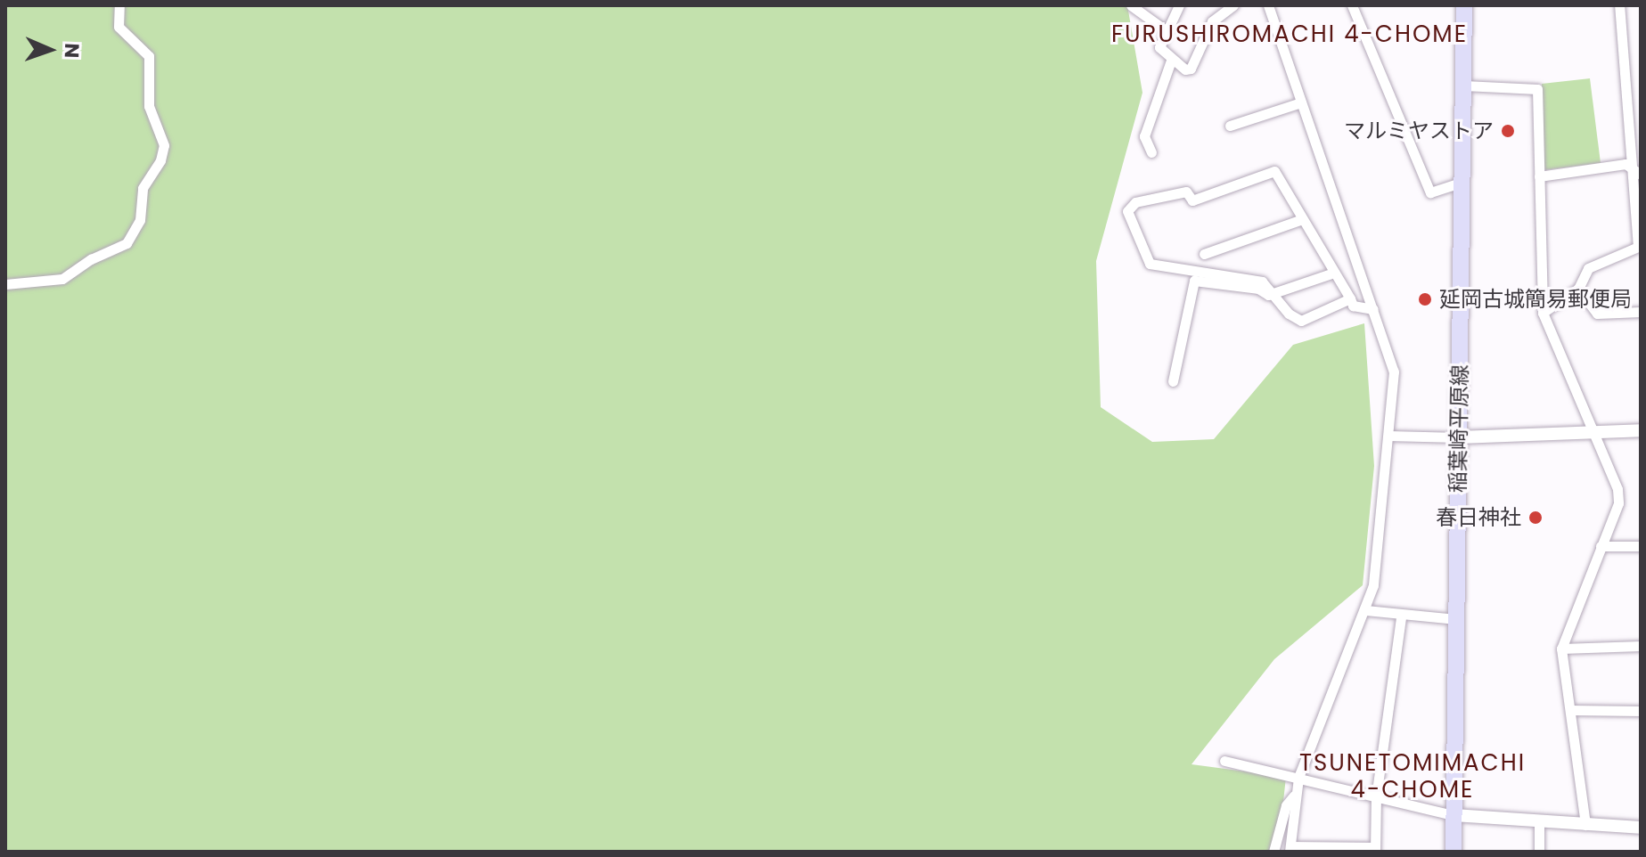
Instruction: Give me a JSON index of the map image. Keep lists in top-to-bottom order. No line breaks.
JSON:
{"streets":{"main road":["稲葉崎平原線"]},"districts":["FURUSHIROMACHI 4-CHOME","TSUNETOMIMACHI 4-CHOME"],"places":["マルミヤストア","延岡古城簡易郵便局","春日神社"],"north":"right"}
